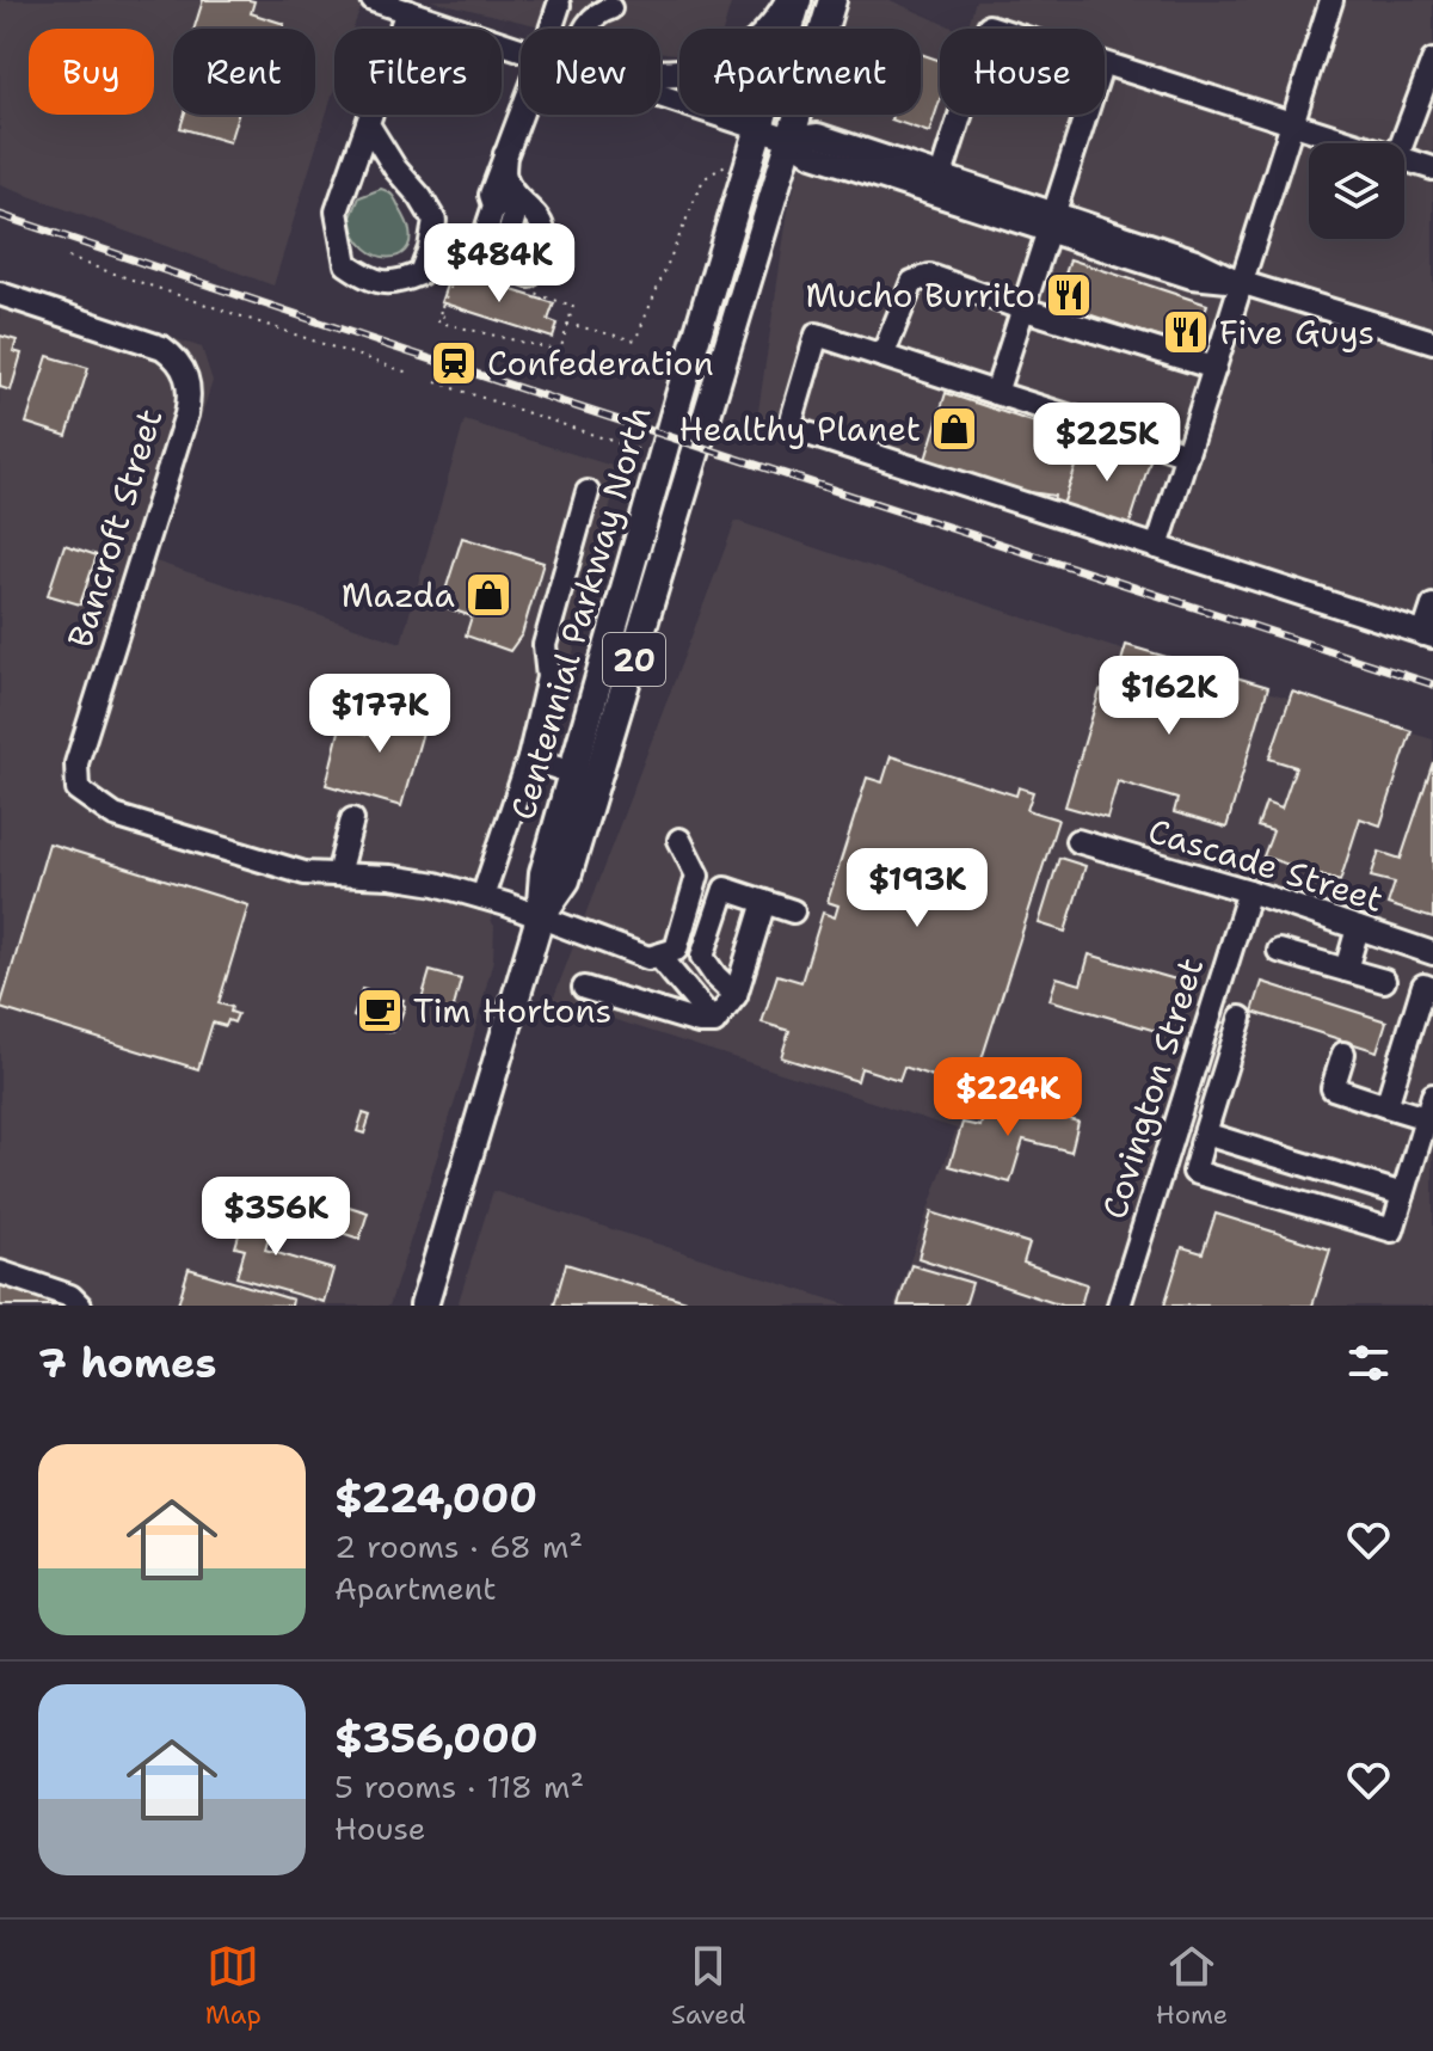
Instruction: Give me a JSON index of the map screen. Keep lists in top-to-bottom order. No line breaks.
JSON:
{"streets":{"main road":["Centennial Parkway North","20"],"street":["Bancroft Street","Cascade Street","Covington Street"]},"crossings":[["Cascade Street","Covington Street"]],"places":{"restaurant":["Mucho Burrito","Five Guys"],"station":["Confederation"],"shop":["Healthy Planet","Mazda"],"cafe":["Tim Hortons"]},"page":{"chip":["Buy","Rent","Filters","New","Apartment","House"],"price":["$484K","$225K","$162K","$177K","$193K","$224K","$356K"],"heading":"7 homes","list":[{"name":"$224,000","note":"2 rooms · 68 m² · Apartment"},{"name":"$356,000","note":"5 rooms · 118 m² · House"}],"tabs":["Map","Saved","Home"]}}
